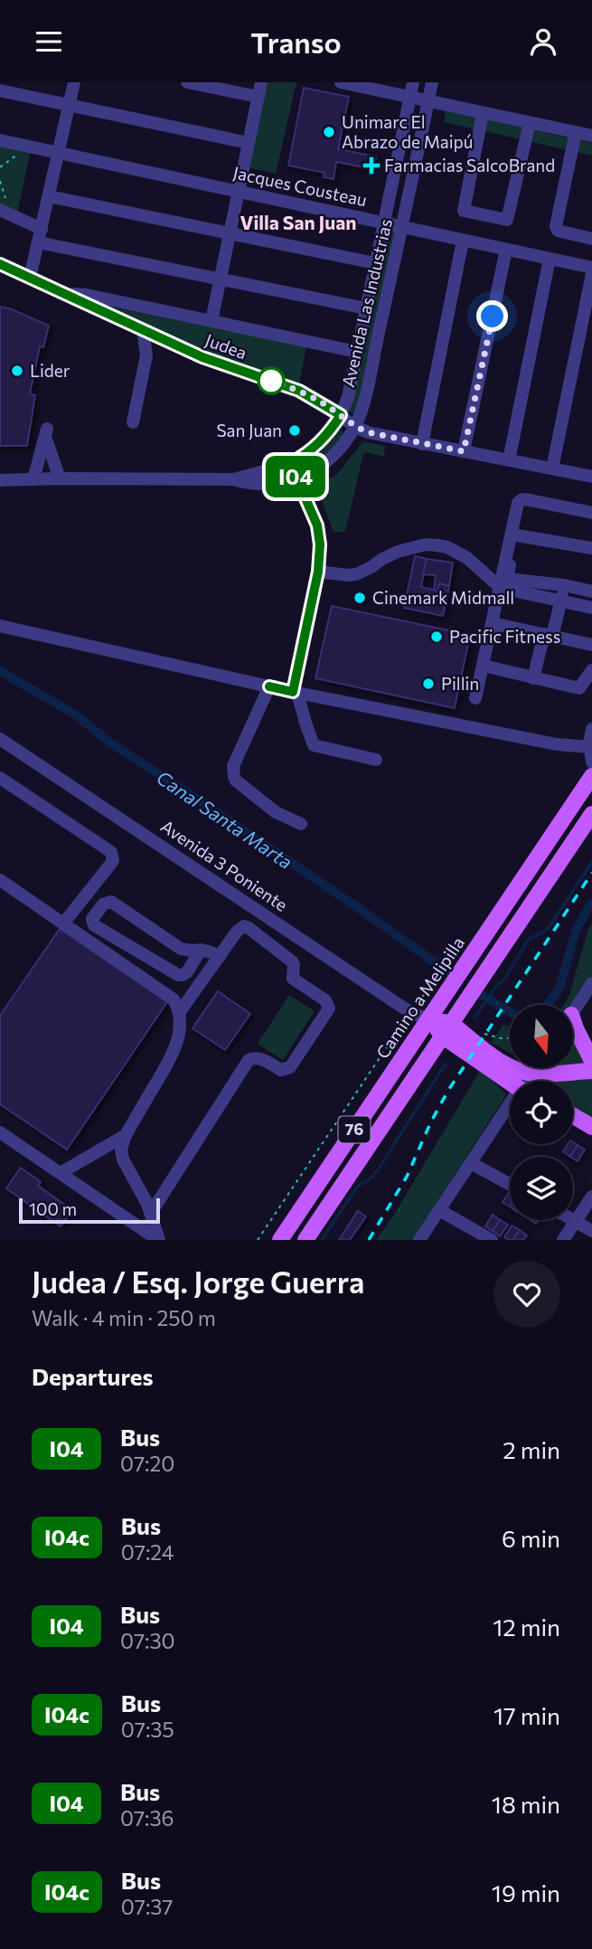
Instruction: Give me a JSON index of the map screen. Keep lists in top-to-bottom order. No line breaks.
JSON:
{"streets":{"main road":["Avenida 3 Poniente","Camino a Melipilla","76"],"street":["Jacques Cousteau","Avenida Las Industrias","Judea"]},"crossings":[["Jacques Cousteau","Avenida Las Industrias"],["Avenida Las Industrias","Judea"],["Avenida 3 Poniente","Camino a Melipilla"],["Avenida 3 Poniente","76"]],"districts":["Villa San Juan"],"water":["Canal Santa Marta"],"places":{"other":["Unimarc El Abrazo de Maipú","Lider","San Juan","Cinemark Midmall","Pacific Fitness","Pillin"],"health":["Farmacias SalcoBrand"]},"lines":["bus line I04"],"scale_bar":"100 m","north":"bottom","page":{"header":"Transo","on_map":"I04","scale":"100 m","heading":[["Judea / Esq. Jorge Guerra","Walk · 4 min · 250 m"],"Departures"],"list":[{"mark":"I04","name":"Bus","note":"07:20","value":"2 min"},{"mark":"I04c","name":"Bus","note":"07:24","value":"6 min"},{"mark":"I04","name":"Bus","note":"07:30","value":"12 min"},{"mark":"I04c","name":"Bus","note":"07:35","value":"17 min"},{"mark":"I04","name":"Bus","note":"07:36","value":"18 min"},{"mark":"I04c","name":"Bus","note":"07:37","value":"19 min"}]}}
